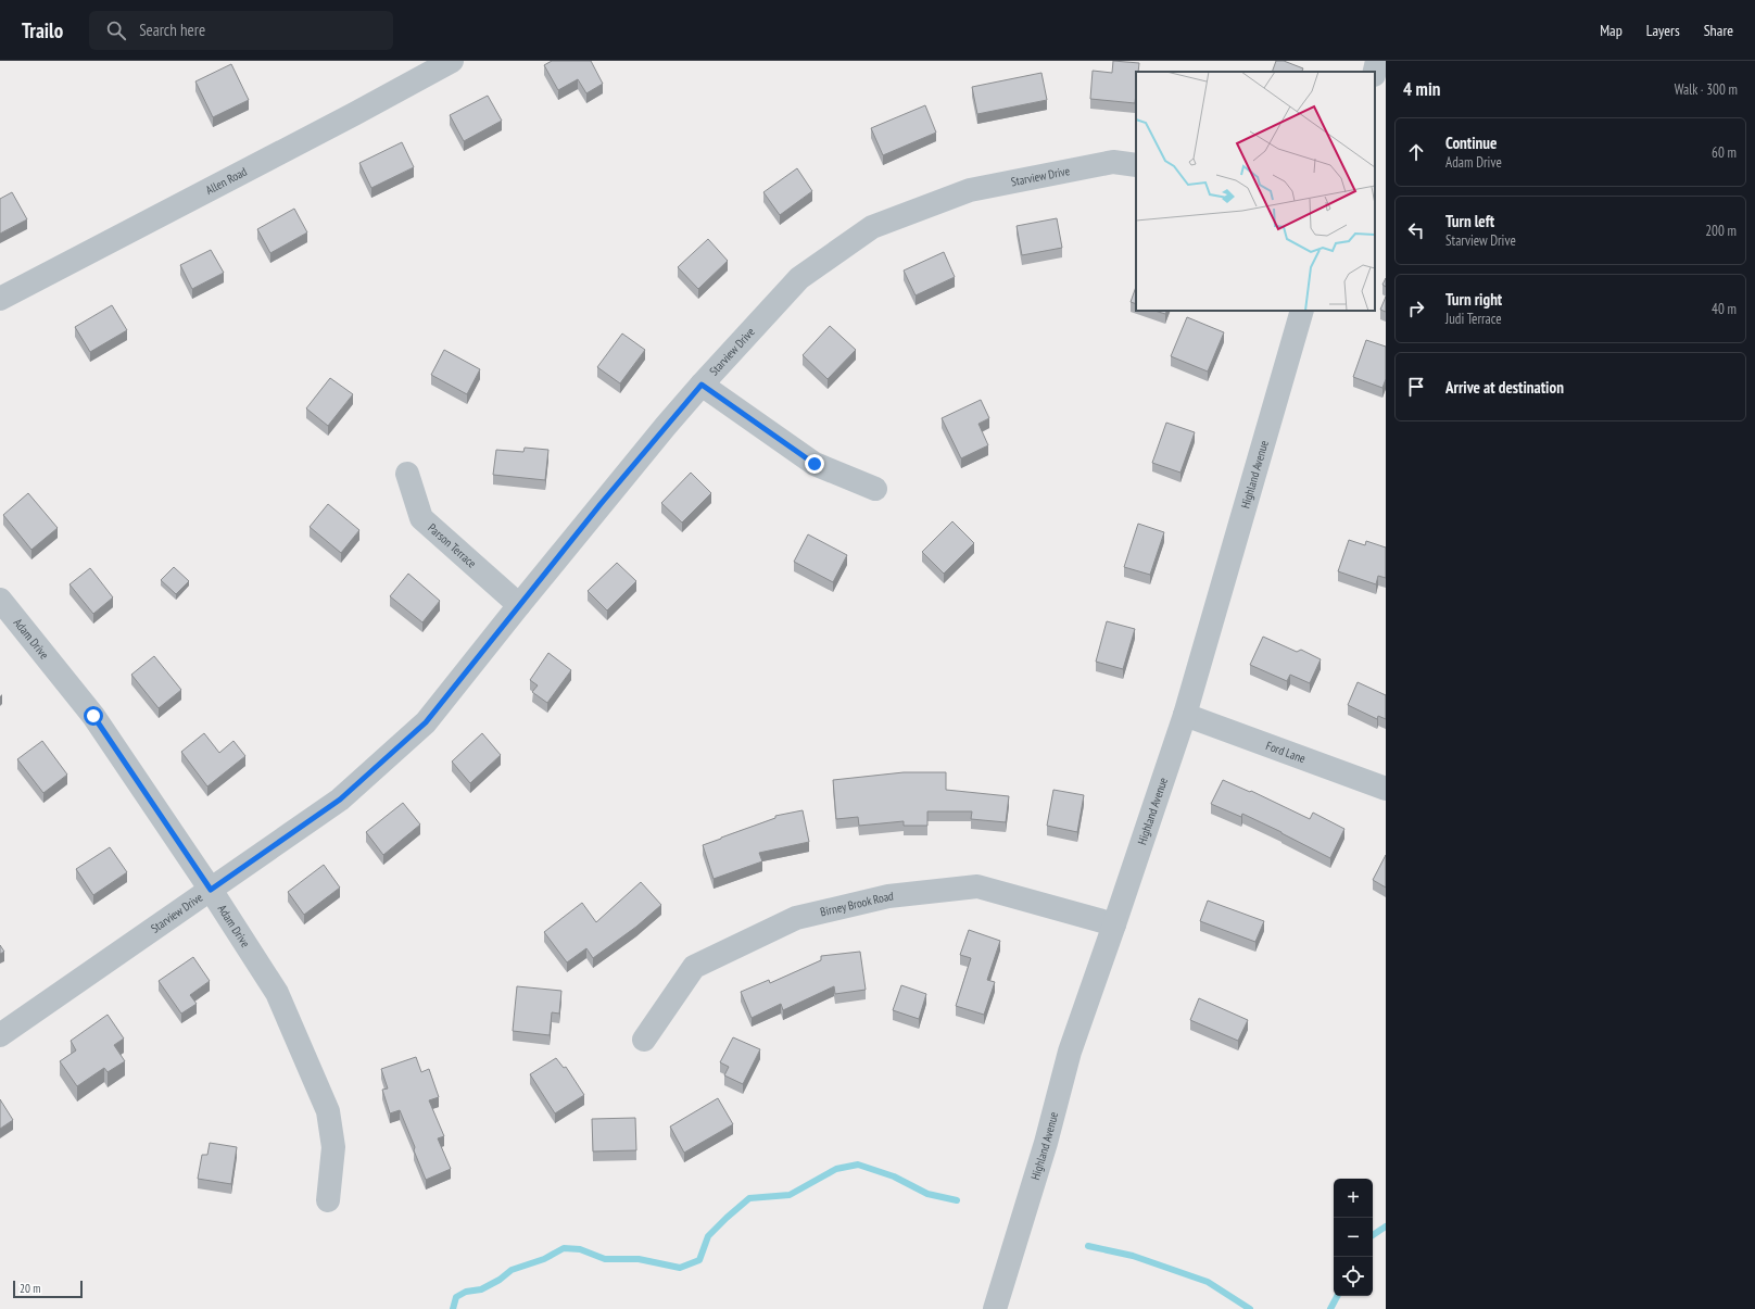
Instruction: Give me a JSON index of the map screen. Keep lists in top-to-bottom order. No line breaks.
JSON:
{"streets":{"street":["Starview Drive","Allen Road","Highland Avenue","Parson Terrace","Adam Drive","Ford Lane","Birney Brook Road"]},"crossings":[["Starview Drive","Parson Terrace"],["Starview Drive","Adam Drive"],["Highland Avenue","Ford Lane"],["Highland Avenue","Birney Brook Road"]],"scale_bar":"20 m","page":{"header":"Trailo","search":"Search here","nav":["Map","Layers","Share"],"heading":["4 min","Walk · 300 m"],"list":[["Continue","Adam Drive","60 m"],["Turn left","Starview Drive","200 m"],["Turn right","Judi Terrace","40 m"],"Arrive at destination"],"map_buttons":["+","−"],"scale":"20 m"}}
